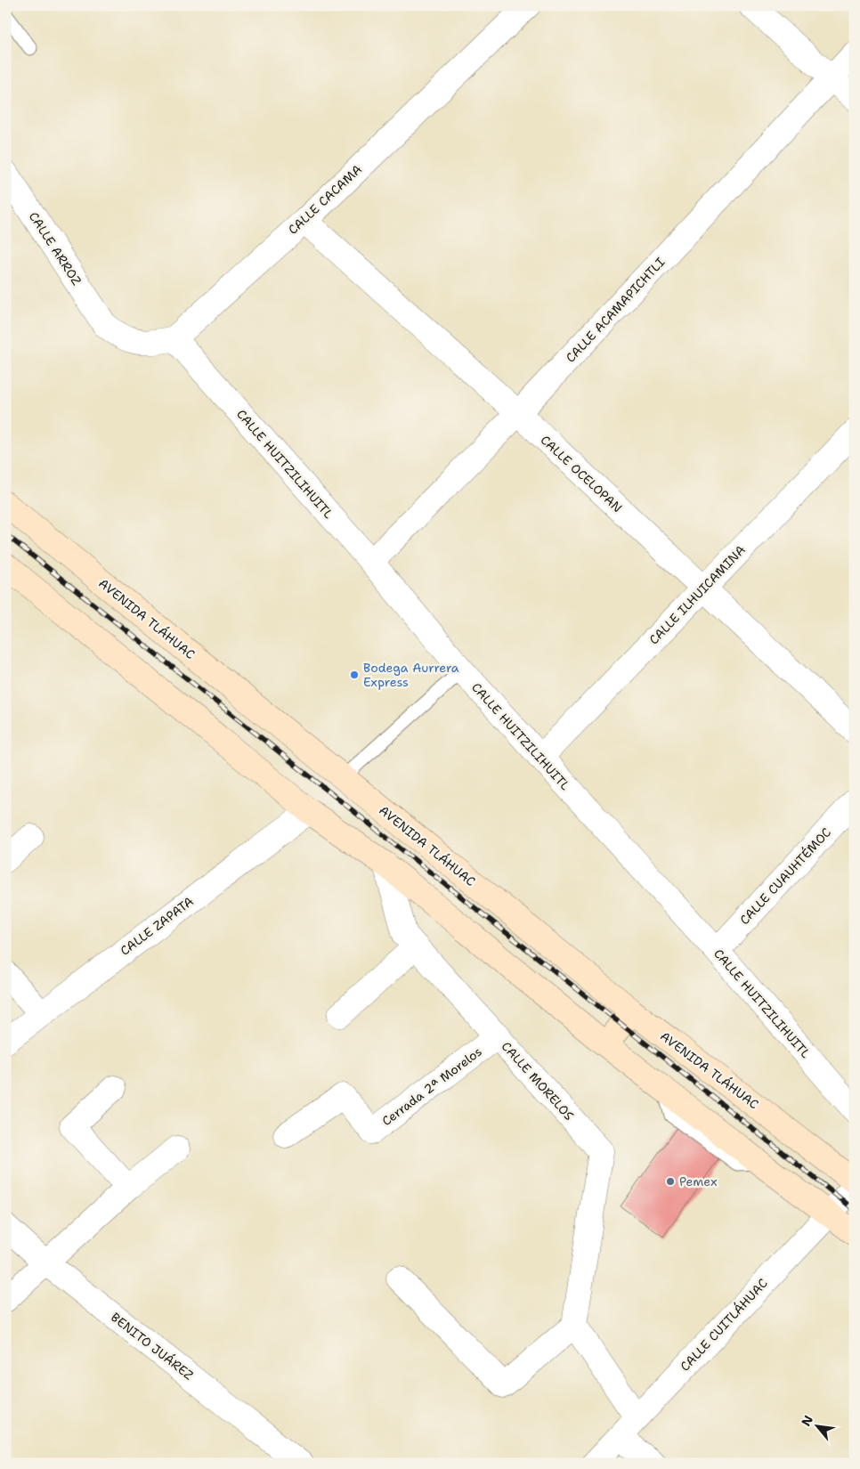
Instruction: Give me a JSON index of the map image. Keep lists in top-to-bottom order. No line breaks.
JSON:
{"streets":{"main road":["AVENIDA TLÁHUAC"],"street":["CALLE CACAMA","CALLE ARROZ","CALLE ACAMAPICHTLI","CALLE HUITZILIHUITL","CALLE OCELOPAN","CALLE ILHUICAMINA","CALLE CUAUHTÉMOC","CALLE ZAPATA","CALLE MORELOS","Cerrada 2ª Morelos","CALLE CUITLÁHUAC","BENITO JUÁREZ"]},"crossings":[["CALLE CACAMA","CALLE ARROZ"],["CALLE CACAMA","CALLE HUITZILIHUITL"],["CALLE CACAMA","CALLE OCELOPAN"],["CALLE ARROZ","CALLE HUITZILIHUITL"],["CALLE ACAMAPICHTLI","CALLE HUITZILIHUITL"],["CALLE ACAMAPICHTLI","CALLE OCELOPAN"],["CALLE HUITZILIHUITL","CALLE ILHUICAMINA"],["CALLE HUITZILIHUITL","CALLE CUAUHTÉMOC"],["CALLE OCELOPAN","CALLE ILHUICAMINA"],["CALLE MORELOS","Cerrada 2ª Morelos"]],"places":["Bodega Aurrera Express","Pemex"],"north":"top left"}
